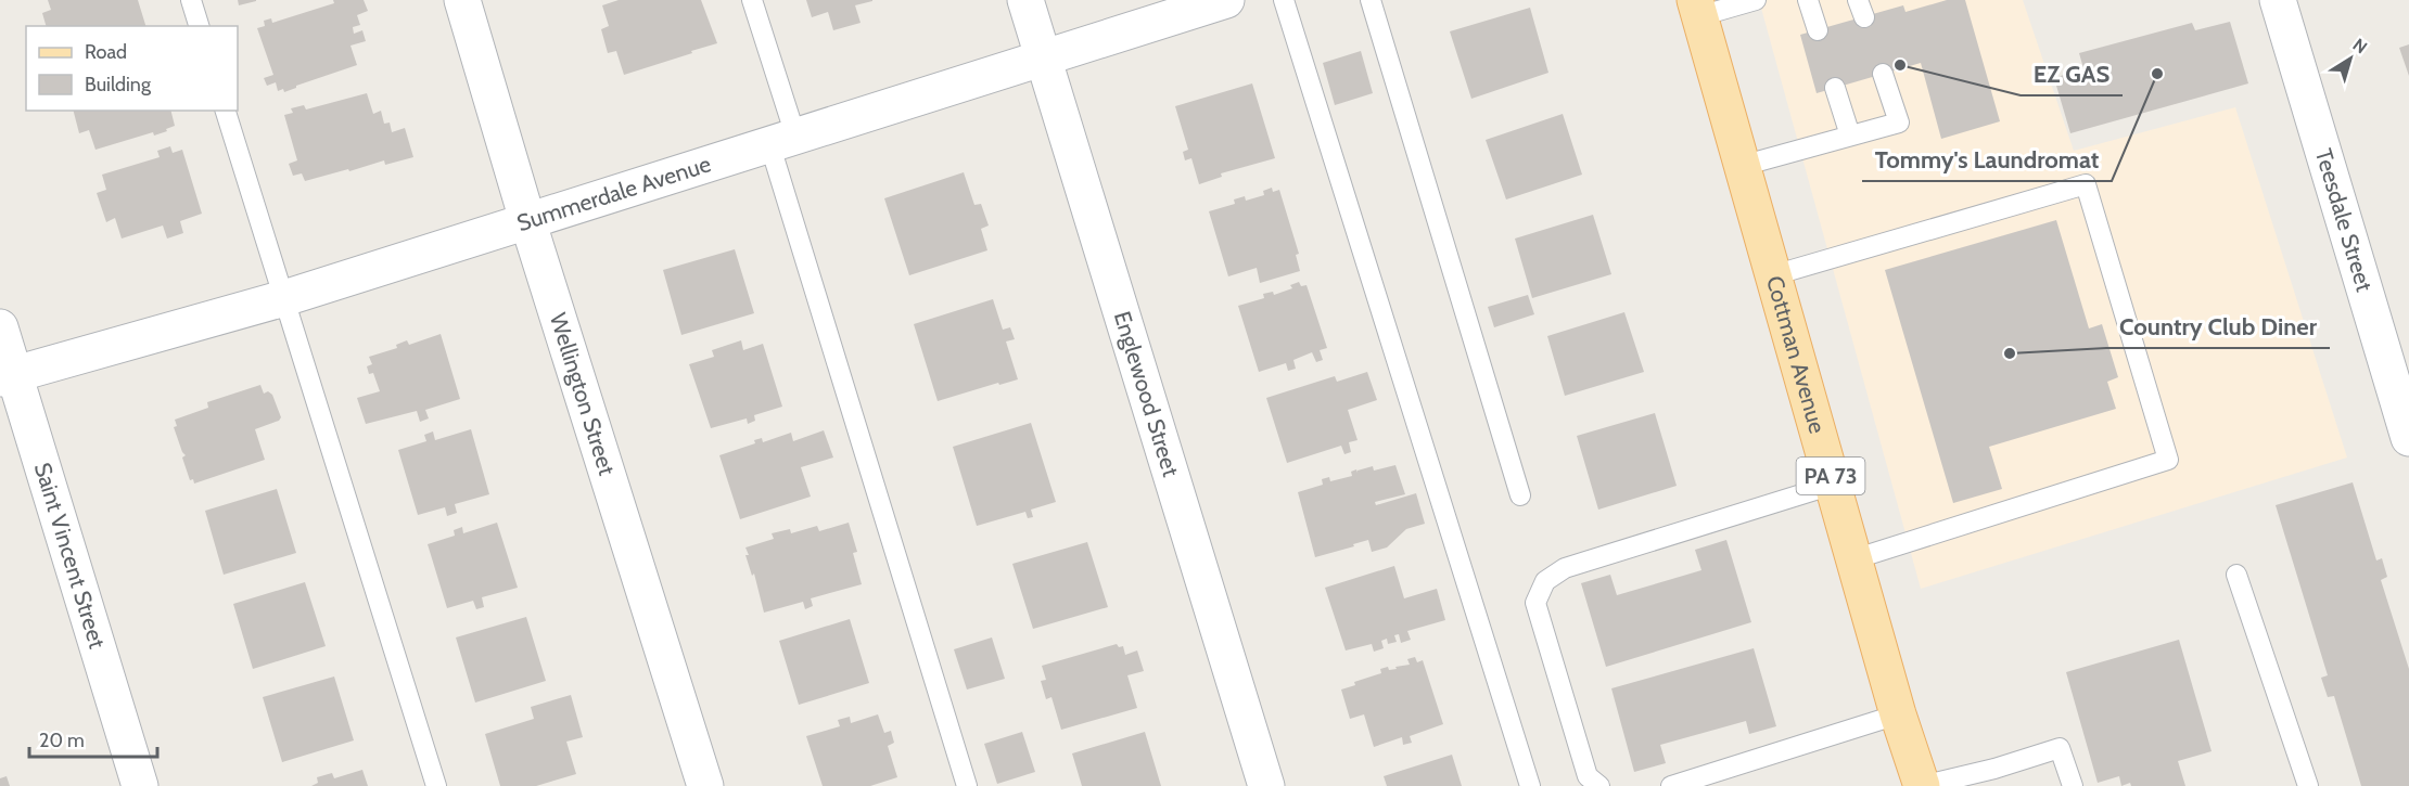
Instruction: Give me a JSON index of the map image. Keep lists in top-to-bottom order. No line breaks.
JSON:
{"streets":{"main road":["Cottman Avenue","PA 73"],"street":["Summerdale Avenue","Teesdale Street","Englewood Street","Wellington Street","Saint Vincent Street"]},"crossings":[["Summerdale Avenue","Englewood Street"],["Summerdale Avenue","Wellington Street"],["Summerdale Avenue","Saint Vincent Street"]],"places":["EZ GAS","Tommy's Laundromat","Country Club Diner"],"legend":["Road","Building"],"scale_bar":"20 m","north":"top right"}
